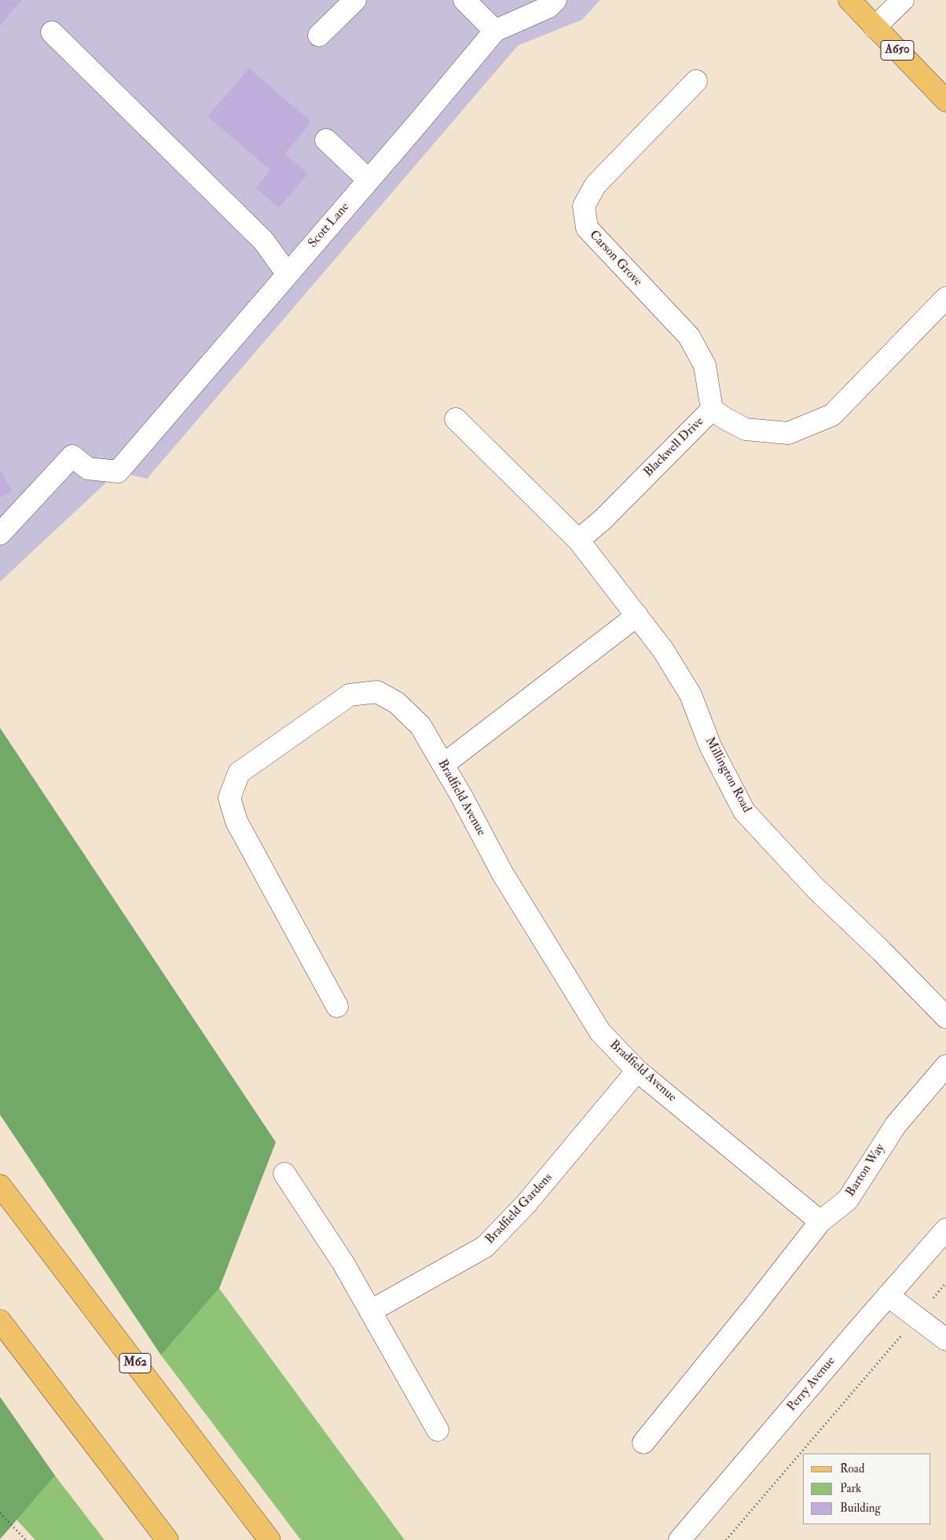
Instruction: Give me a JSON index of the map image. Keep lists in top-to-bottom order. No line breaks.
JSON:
{"streets":{"main road":["A650","M62"],"street":["Scott Lane","Carson Grove","Blackwell Drive","Millington Road","Bradfield Avenue","Barton Way","Bradfield Gardens","Perry Avenue"]},"crossings":[["Carson Grove","Blackwell Drive"],["Blackwell Drive","Millington Road"],["Bradfield Avenue","Barton Way"],["Bradfield Avenue","Bradfield Gardens"]],"legend":["Road","Park","Building"]}
